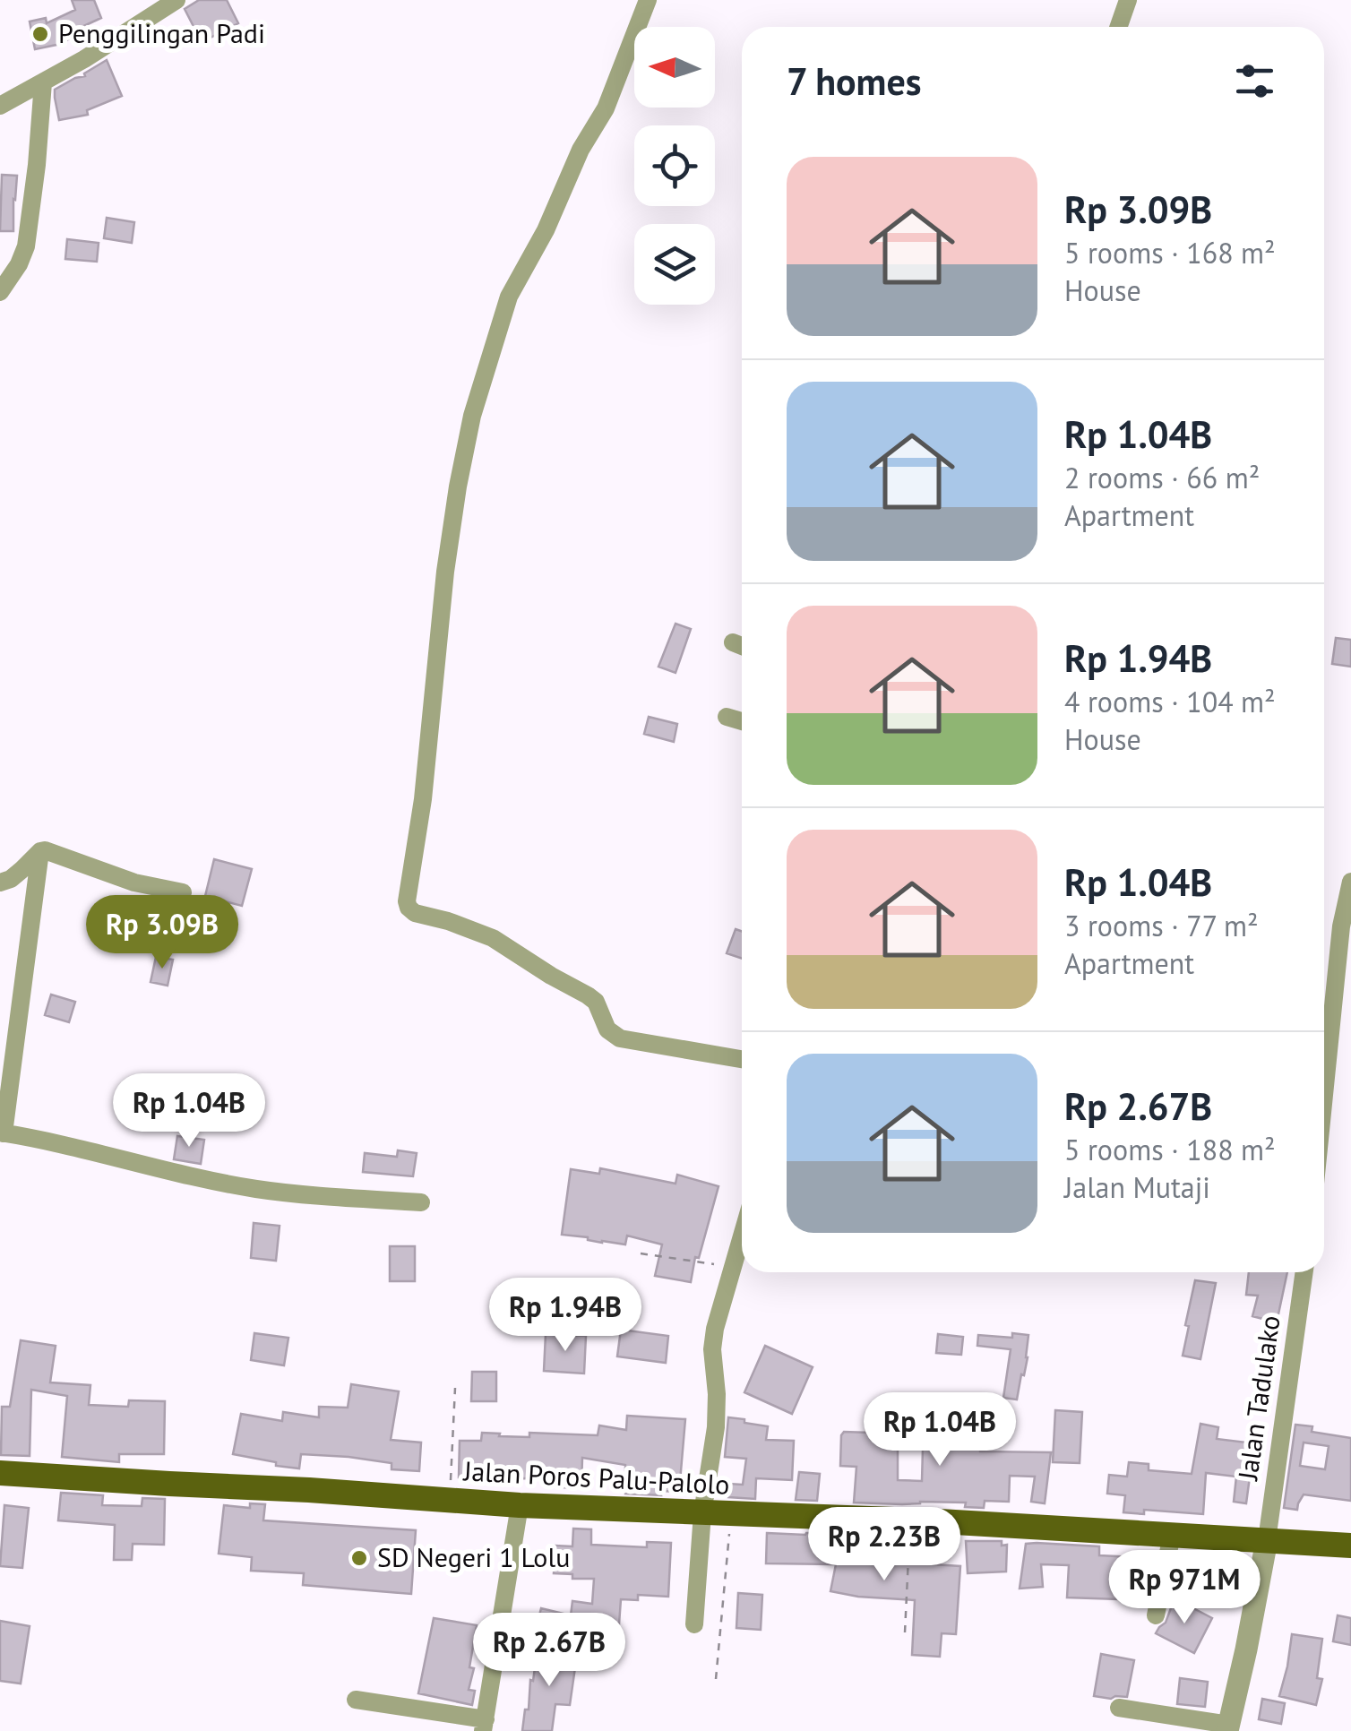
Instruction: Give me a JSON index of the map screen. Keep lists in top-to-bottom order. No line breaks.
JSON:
{"streets":{"main road":["Jalan Poros Palu-Palolo"],"street":["Jalan Tadulako"]},"crossings":[["Jalan Tadulako","Jalan Poros Palu-Palolo"]],"places":["Penggilingan Padi","SD Negeri 1 Lolu"],"north":"left","page":{"heading":"7 homes","list":[{"name":"Rp 3.09B","note":"5 rooms · 168 m² · House"},{"name":"Rp 1.04B","note":"2 rooms · 66 m² · Apartment"},{"name":"Rp 1.94B","note":"4 rooms · 104 m² · House"},{"name":"Rp 1.04B","note":"3 rooms · 77 m² · Apartment"},{"name":"Rp 2.67B","note":"5 rooms · 188 m² · Jalan Mutaji"}],"price":["Rp 3.09B","Rp 1.04B","Rp 1.94B","Rp 1.04B","Rp 2.23B","Rp 971M","Rp 2.67B"]}}
